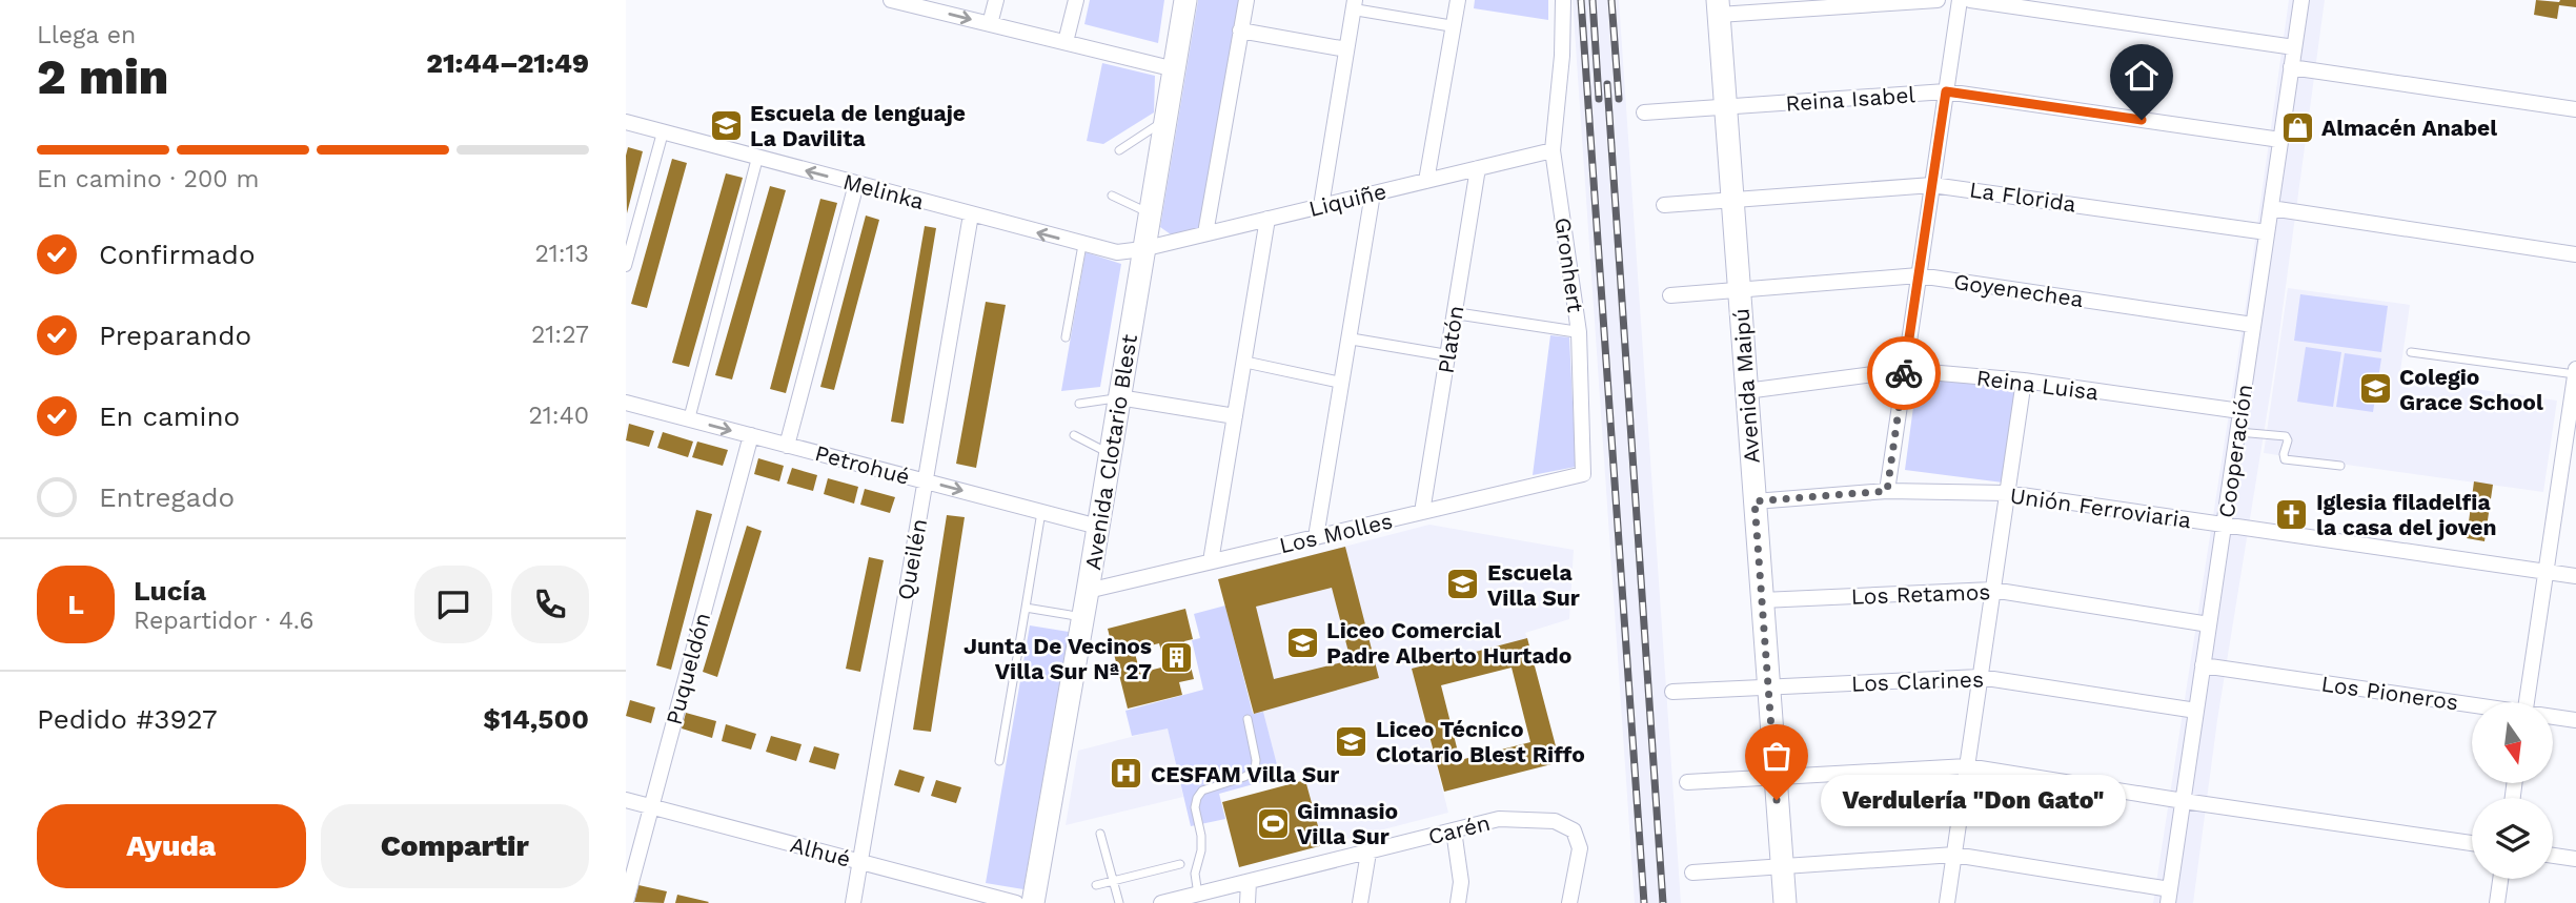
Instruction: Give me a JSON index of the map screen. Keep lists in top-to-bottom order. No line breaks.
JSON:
{"streets":{"main road":["Avenida Maipú","Avenida Clotario Blest"],"street":["Reina Isabel","Melinka","La Florida","Liquiñe","Gronhert","Goyenechea","Platón","Reina Luisa","Cooperación","Petrohué","Unión Ferroviaria","Los Molles","Queilén","Los Retamos","Puqueldón","Los Clarines","Los Pioneros","Carén","Alhué"]},"crossings":[["Reina Isabel","Avenida Maipú"],["Reina Isabel","Cooperación"],["Melinka","Liquiñe"],["Melinka","Avenida Clotario Blest"],["Melinka","Queilén"],["La Florida","Avenida Maipú"],["La Florida","Cooperación"],["Liquiñe","Gronhert"],["Liquiñe","Platón"],["Liquiñe","Avenida Clotario Blest"],["Gronhert","Los Molles"],["Goyenechea","Avenida Maipú"],["Goyenechea","Cooperación"],["Platón","Los Molles"],["Reina Luisa","Avenida Maipú"],["Reina Luisa","Cooperación"],["Avenida Maipú","Unión Ferroviaria"],["Avenida Maipú","Los Retamos"],["Avenida Maipú","Los Clarines"],["Cooperación","Unión Ferroviaria"],["Cooperación","Los Retamos"],["Cooperación","Los Clarines"],["Cooperación","Los Pioneros"],["Avenida Clotario Blest","Petrohué"],["Avenida Clotario Blest","Los Molles"],["Petrohué","Queilén"],["Petrohué","Puqueldón"],["Queilén","Alhué"],["Puqueldón","Alhué"]],"one_way":["Melinka","Petrohué"],"places":{"school or university":["Escuela de lenguaje La Davilita","Colegio Grace School","Escuela Villa Sur","Liceo Comercial Padre Alberto Hurtado","Liceo Técnico Clotario Blest Riffo"],"shop":["Almacén Anabel"],"church":["Iglesia filadelfia la casa del joven"],"building":["Junta De Vecinos Villa Sur Nª 27"],"hospital":["CESFAM Villa Sur"],"other":["Verdulería \"Don Gato\""],"sports":["Gimnasio Villa Sur"]},"north":"bottom","page":{"heading":["2 min","Llega en","21:44–21:49"],"panel":["Lucía","Repartidor · 4.6","Pedido #3927","$14,500"],"bar":"En camino · 200 m","list":[["Confirmado","21:13"],["Preparando","21:27"],["En camino","21:40"],"Entregado"],"round":"L","bubble":"Verdulería \"Don Gato\"","buttons":["Ayuda","Compartir"]}}
